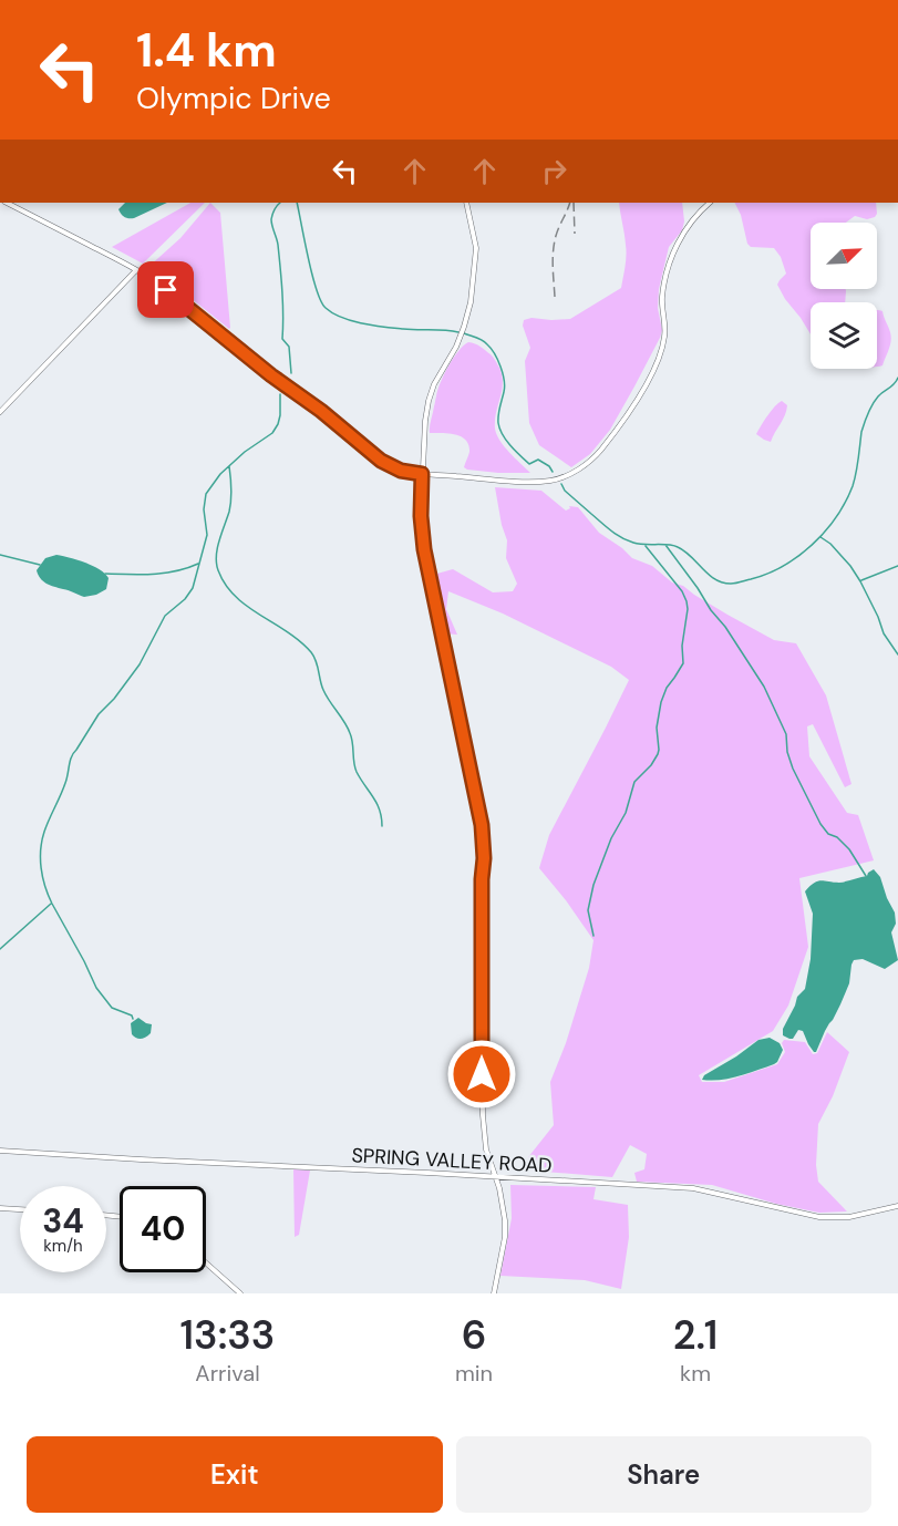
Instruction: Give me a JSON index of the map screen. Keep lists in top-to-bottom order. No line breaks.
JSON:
{"streets":{"street":["SPRING VALLEY ROAD"]},"north":"top right","page":{"turn":["1.4 km","Olympic Drive"],"speed":"34 km/h","limit":"40","eta":["13:33","Arrival","6","min","2.1","km"],"buttons":["Exit","Share"]}}
